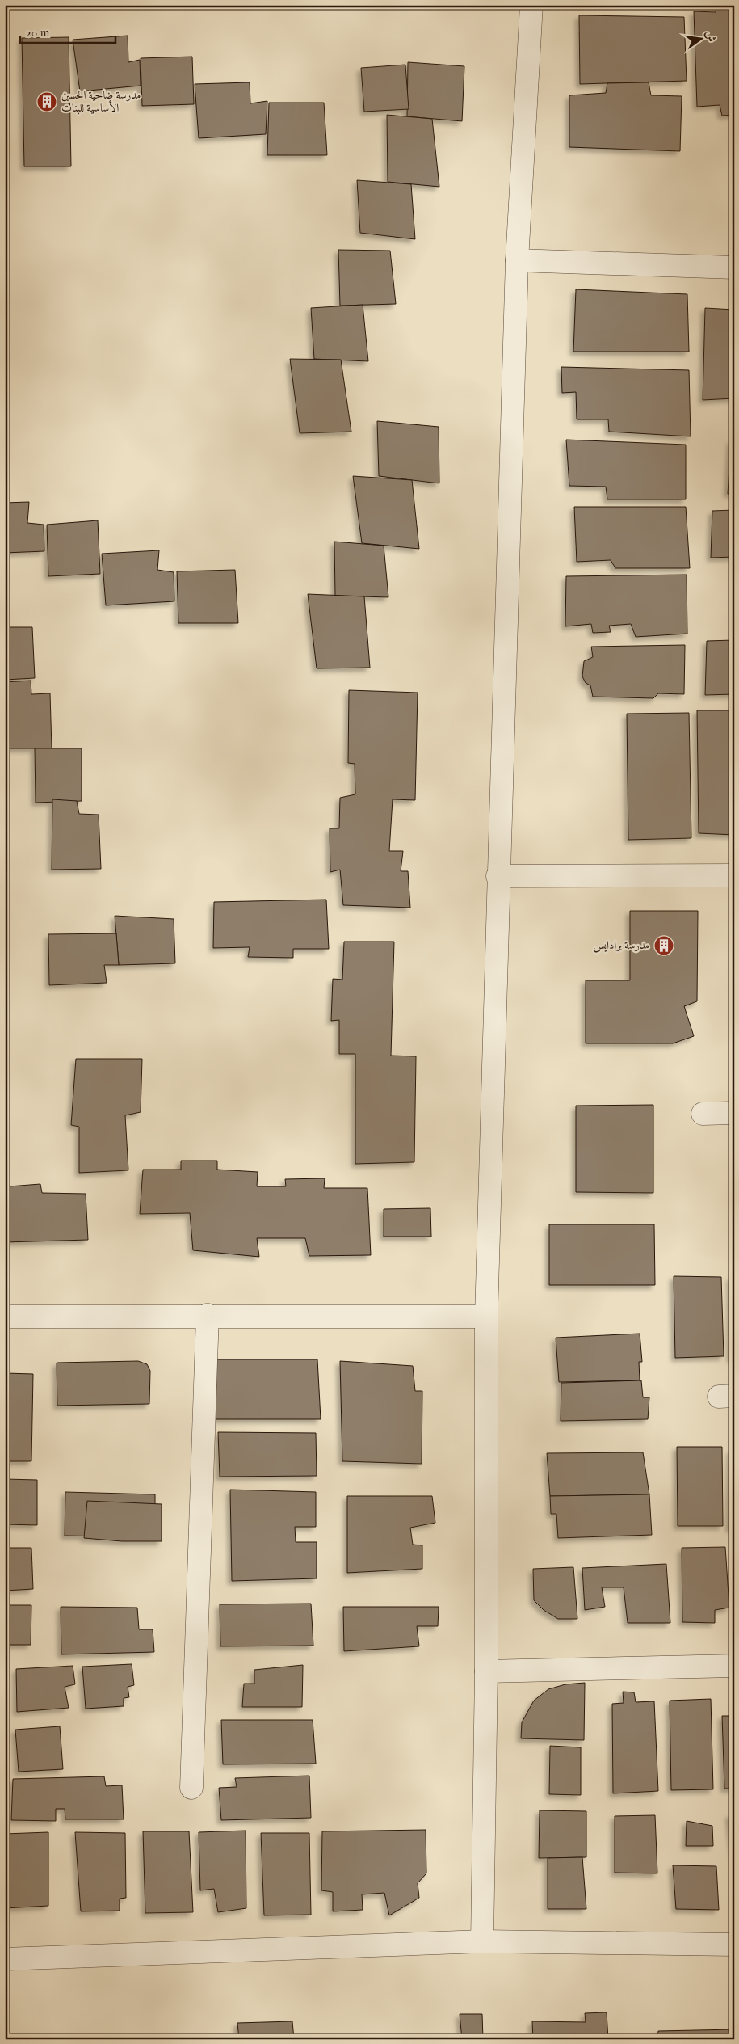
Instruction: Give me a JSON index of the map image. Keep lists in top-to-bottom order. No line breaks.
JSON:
{"places":{"building":["مدرسة ضاحية الحسين الأساسية للبنات","مدرسة برادايس"]},"scale_bar":"20 m","north":"right"}
